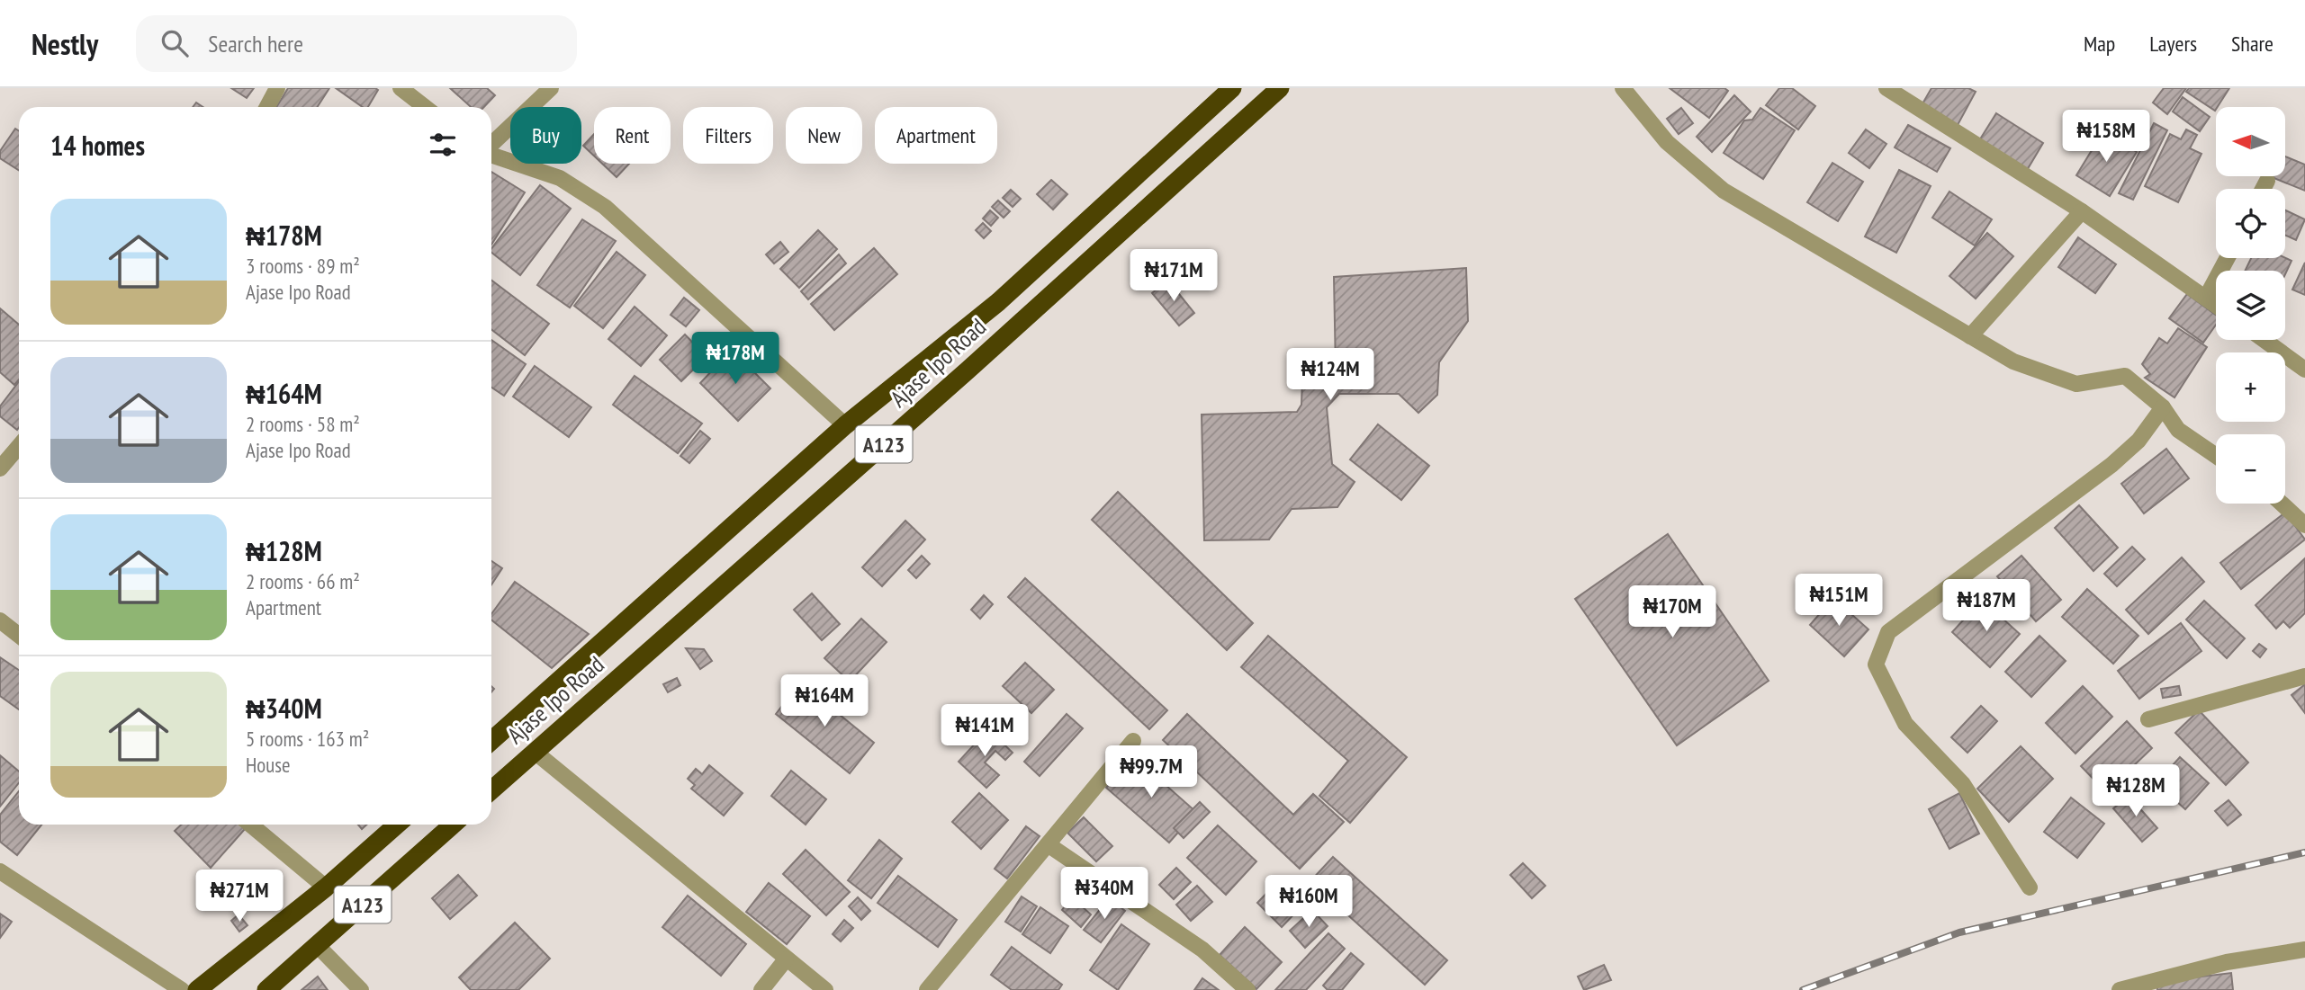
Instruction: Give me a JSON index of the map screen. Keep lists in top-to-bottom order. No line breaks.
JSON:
{"streets":{"highway":["Ajase Ipo Road","A123"]},"north":"left","page":{"header":"Nestly","search":"Search here","nav":["Map","Layers","Share"],"map_buttons":["+","−"],"chip":["Buy","Rent","Filters","New","Apartment"],"heading":"14 homes","price":["₦158M","₦171M","₦178M","₦124M","₦151M","₦187M","₦170M","₦164M","₦141M","₦99.7M","₦128M","₦340M","₦271M","₦160M"],"list":[{"name":"₦178M","note":"3 rooms · 89 m² · Ajase Ipo Road"},{"name":"₦164M","note":"2 rooms · 58 m² · Ajase Ipo Road"},{"name":"₦128M","note":"2 rooms · 66 m² · Apartment"},{"name":"₦340M","note":"5 rooms · 163 m² · House"}]}}
